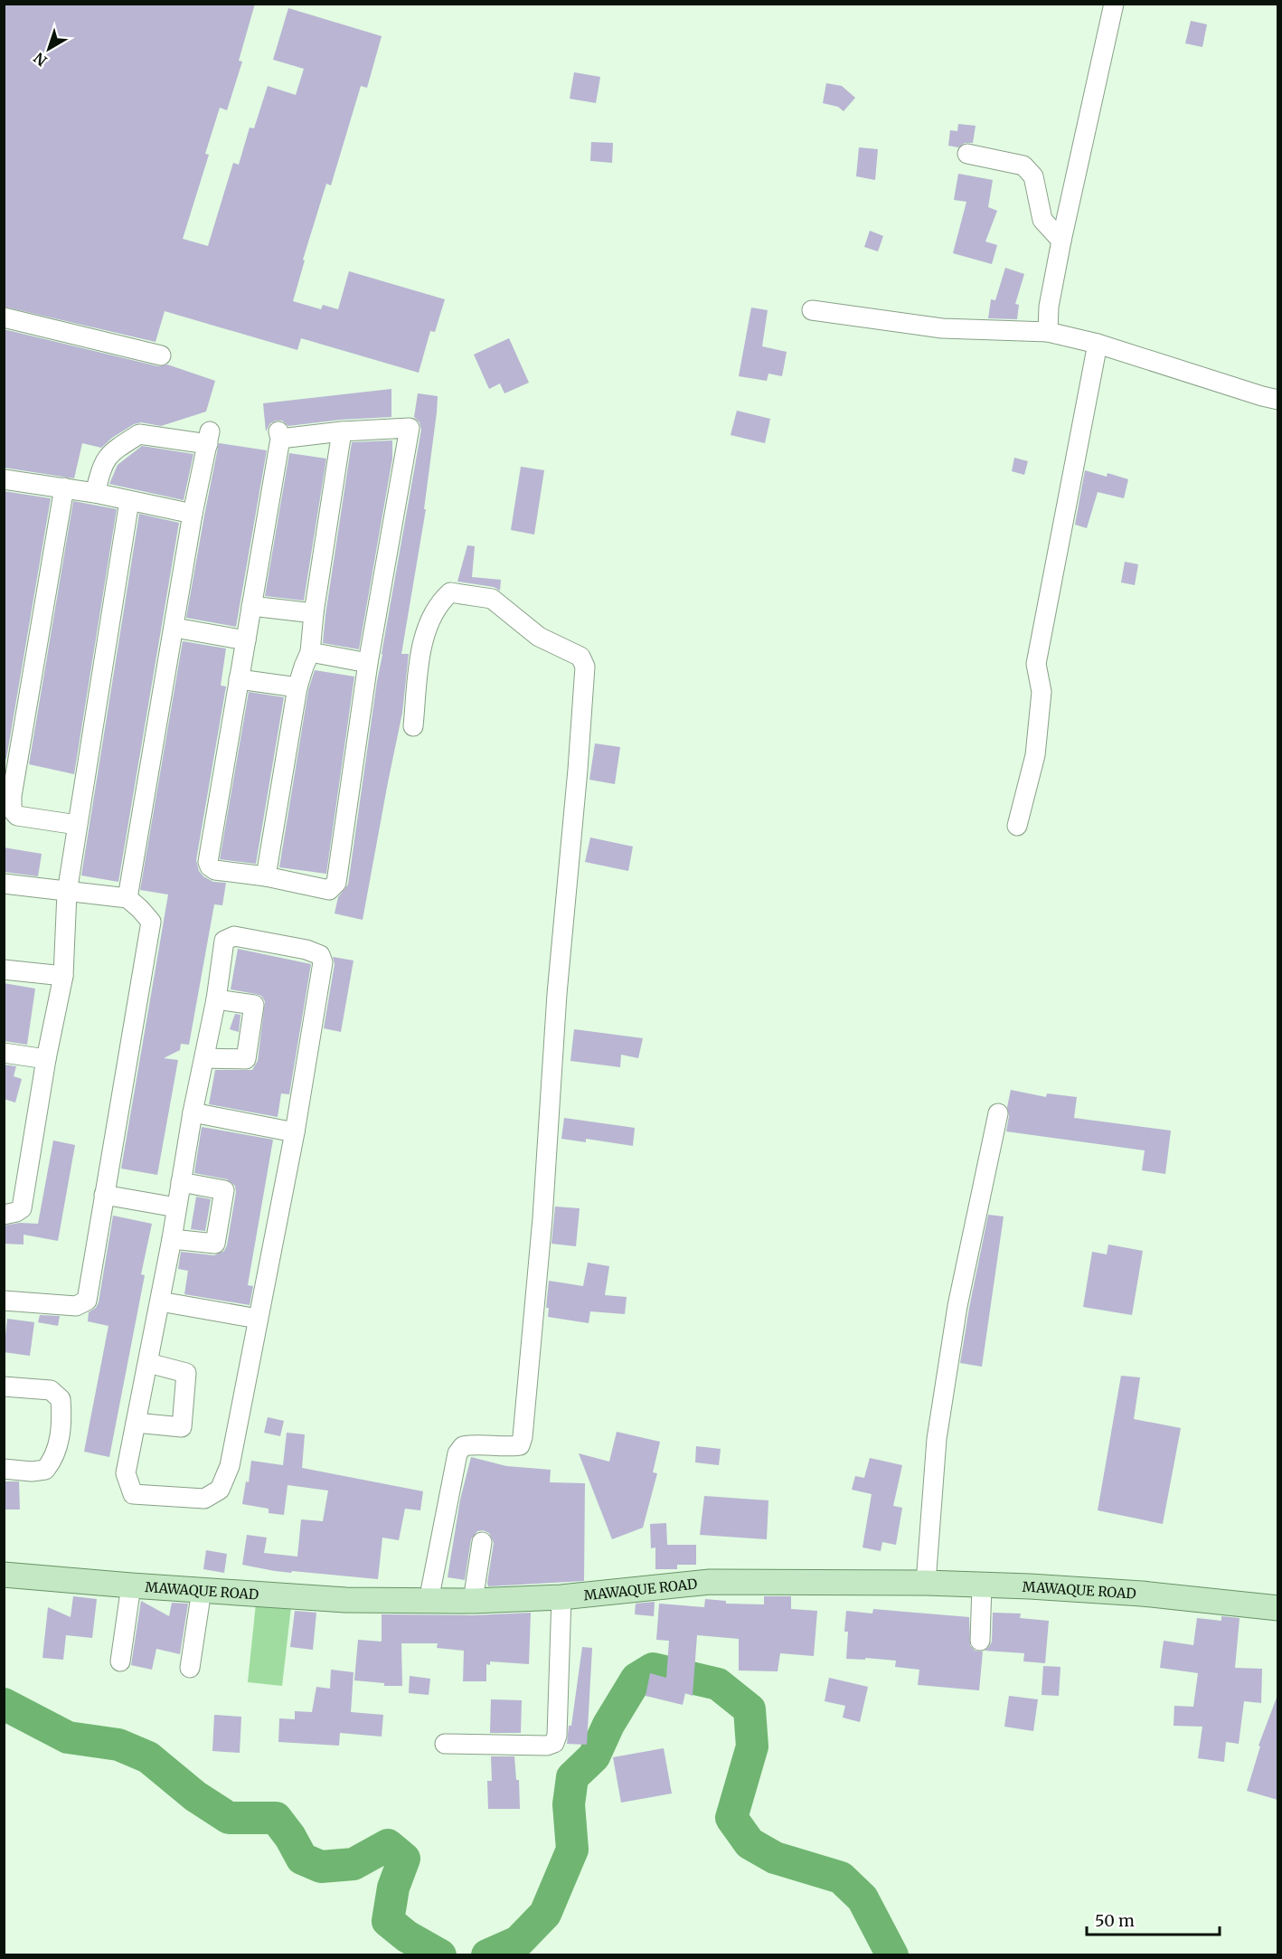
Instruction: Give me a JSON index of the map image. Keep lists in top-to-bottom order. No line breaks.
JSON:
{"streets":{"main road":["MAWAQUE ROAD"]},"scale_bar":"50 m","north":"bottom left"}
